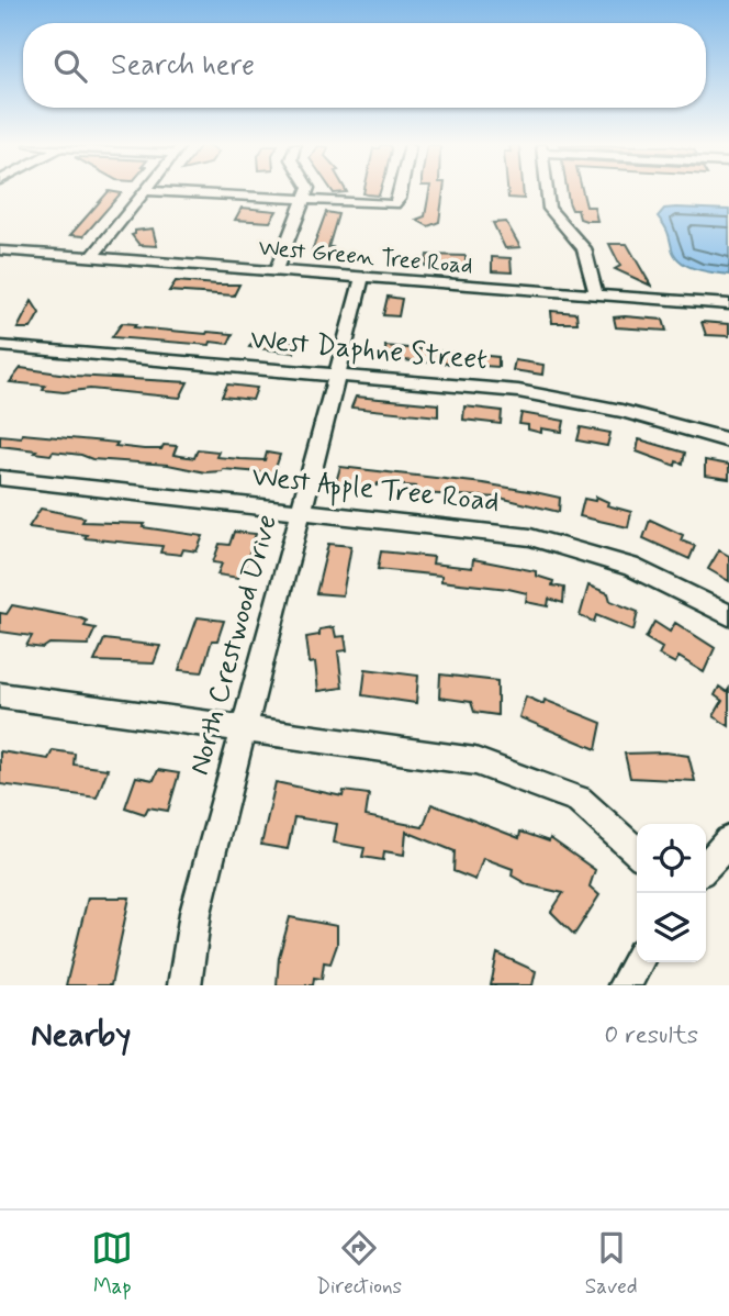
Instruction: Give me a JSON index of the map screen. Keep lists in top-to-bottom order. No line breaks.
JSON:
{"streets":{"street":["West Green Tree Road","West Daphne Street","West Apple Tree Road","North Crestwood Drive"]},"crossings":[["West Green Tree Road","North Crestwood Drive"],["West Daphne Street","North Crestwood Drive"],["West Apple Tree Road","North Crestwood Drive"]],"page":{"search":"Search here","heading":["Nearby","0 results"],"nav":["Map","Directions","Saved"]}}
